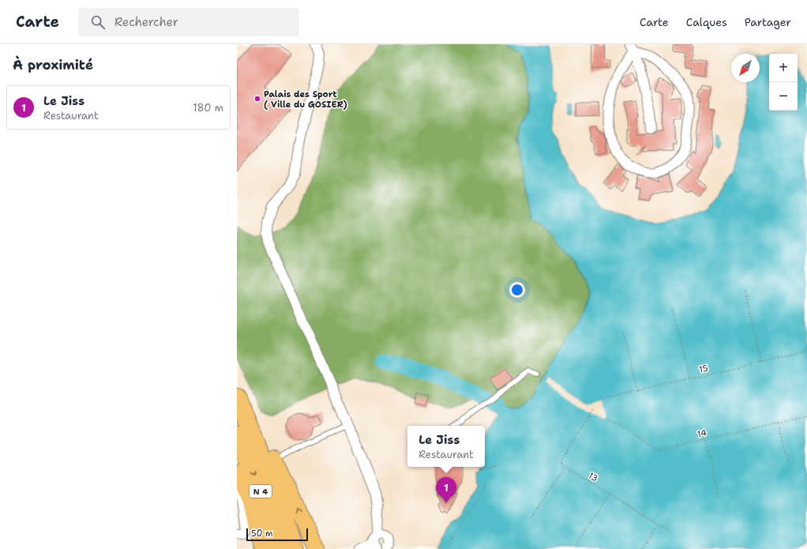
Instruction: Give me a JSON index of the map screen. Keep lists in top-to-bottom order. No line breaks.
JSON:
{"streets":{"highway":["N 4"],"path":["15","14","13"]},"places":["Palais des Sport ( Ville du GOSIER)"],"scale_bar":"50 m","north":"bottom left","page":{"header":"Carte","search":"Rechercher","nav":["Carte","Calques","Partager"],"heading":"À proximité","map_buttons":["+","−"],"list":[{"mark":"1","name":"Le Jiss","note":"Restaurant","value":"180 m"}],"popup":["Le Jiss","Restaurant"],"pins":"1","scale":"50 m"}}
